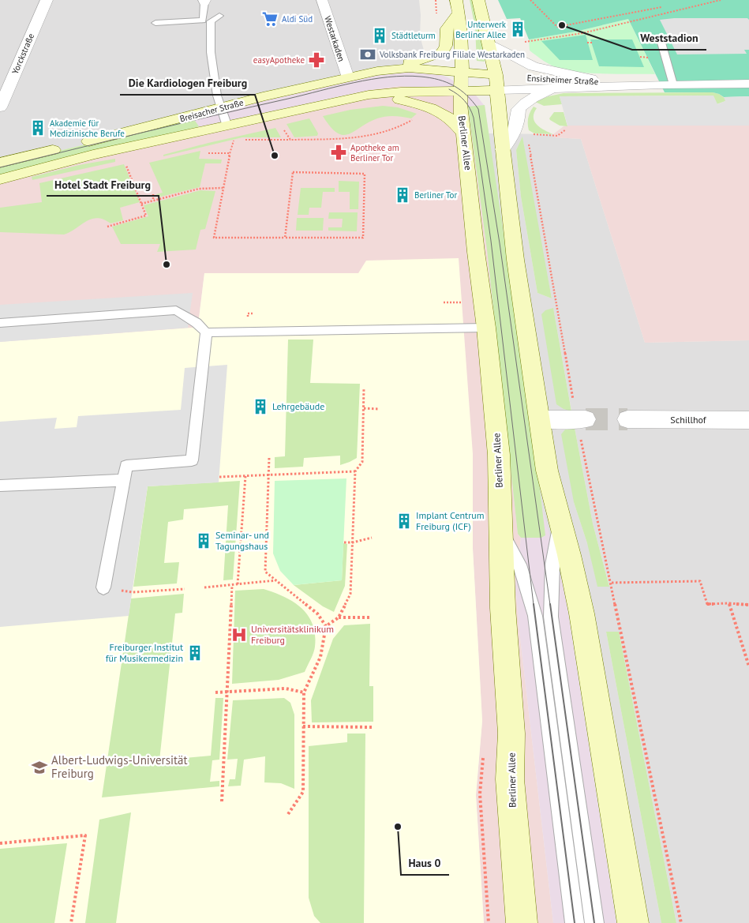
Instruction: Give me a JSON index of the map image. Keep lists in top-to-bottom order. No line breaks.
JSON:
{"streets":{"main road":["Ensisheimer Straße","Breisacher Straße","Berliner Allee"],"street":["Westarkaden","Yorckstraße","Schillhof"]},"crossings":[["Westarkaden","Breisacher Straße"],["Ensisheimer Straße","Breisacher Straße"],["Ensisheimer Straße","Berliner Allee"],["Breisacher Straße","Berliner Allee"]],"places":{"supermarket":["Aldi Süd"],"other":["Weststadion","Die Kardiologen Freiburg","Hotel Stadt Freiburg","Haus 0"],"building":["Unterwerk Berliner Allee","Städtleturm","Akademie für Medizinische Berufe","Berliner Tor","Lehrgebäude","Implant Centrum Freiburg (ICF)","Seminar- und Tagungshaus","Freiburger Institut für Musikermedizin"],"bank":["Volksbank Freiburg Filiale Westarkaden"],"pharmacy":["easyApotheke","Apotheke am Berliner Tor"],"hospital":["Universitätsklinikum Freiburg"],"school or university":["Albert-Ludwigs-Universität Freiburg"]}}
